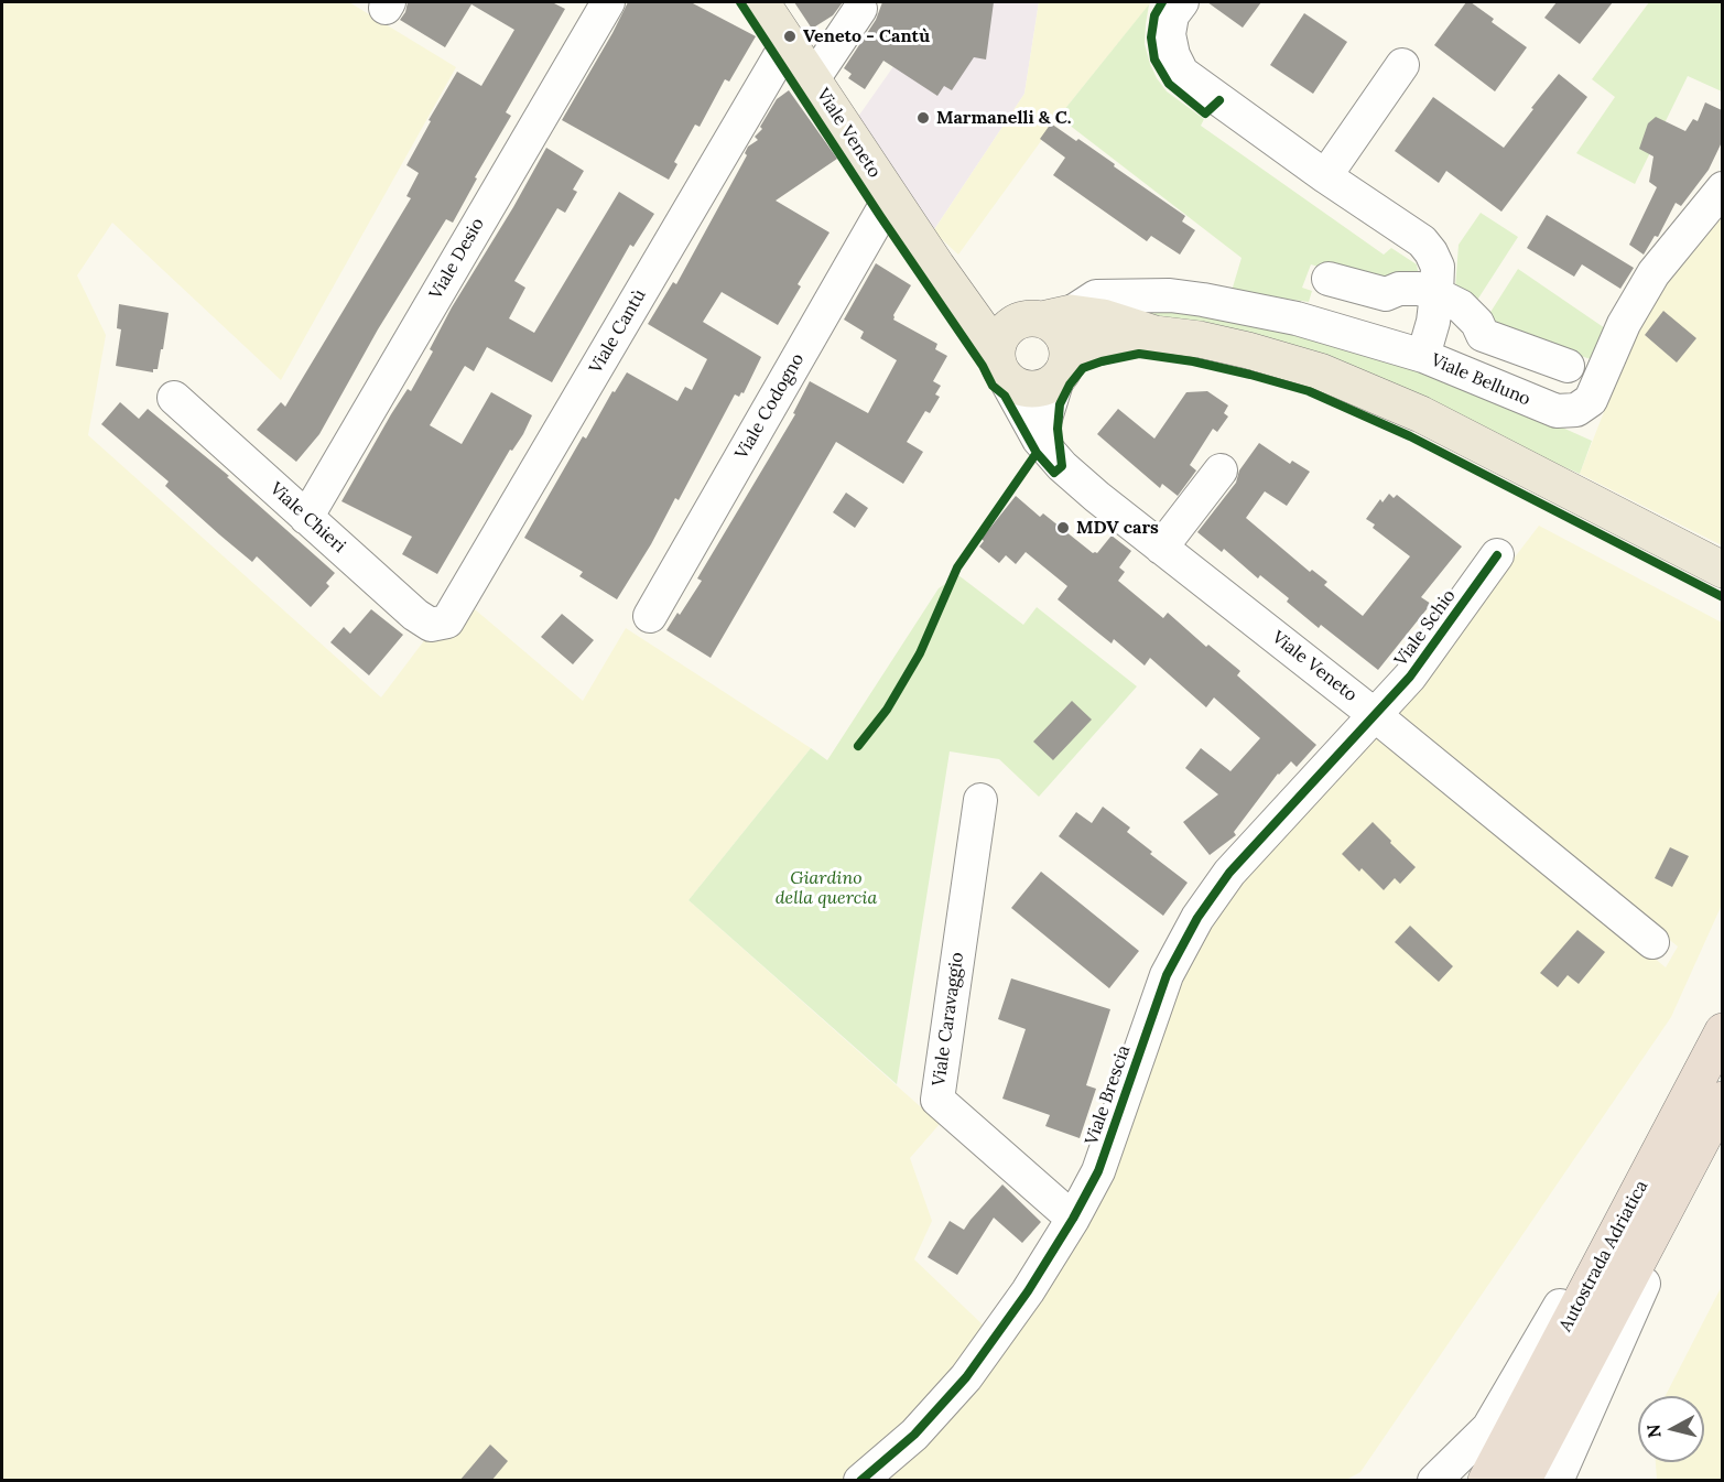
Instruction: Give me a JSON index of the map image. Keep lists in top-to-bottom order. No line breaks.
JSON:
{"streets":{"highway":["Autostrada Adriatica"],"main road":["Viale Veneto"],"street":["Viale Desio","Viale Cantù","Viale Belluno","Viale Codogno","Viale Chieri","Viale Schio","Viale Caravaggio","Viale Brescia"]},"crossings":[["Viale Veneto","Viale Cantù"],["Viale Veneto","Viale Belluno"],["Viale Veneto","Viale Codogno"],["Viale Veneto","Viale Schio"],["Viale Veneto","Viale Brescia"],["Viale Desio","Viale Chieri"],["Viale Cantù","Viale Chieri"],["Viale Schio","Viale Brescia"],["Viale Caravaggio","Viale Brescia"]],"parks":["Giardino della quercia"],"places":["Veneto - Cantù","Marmanelli & C.","MDV cars"],"north":"left"}
